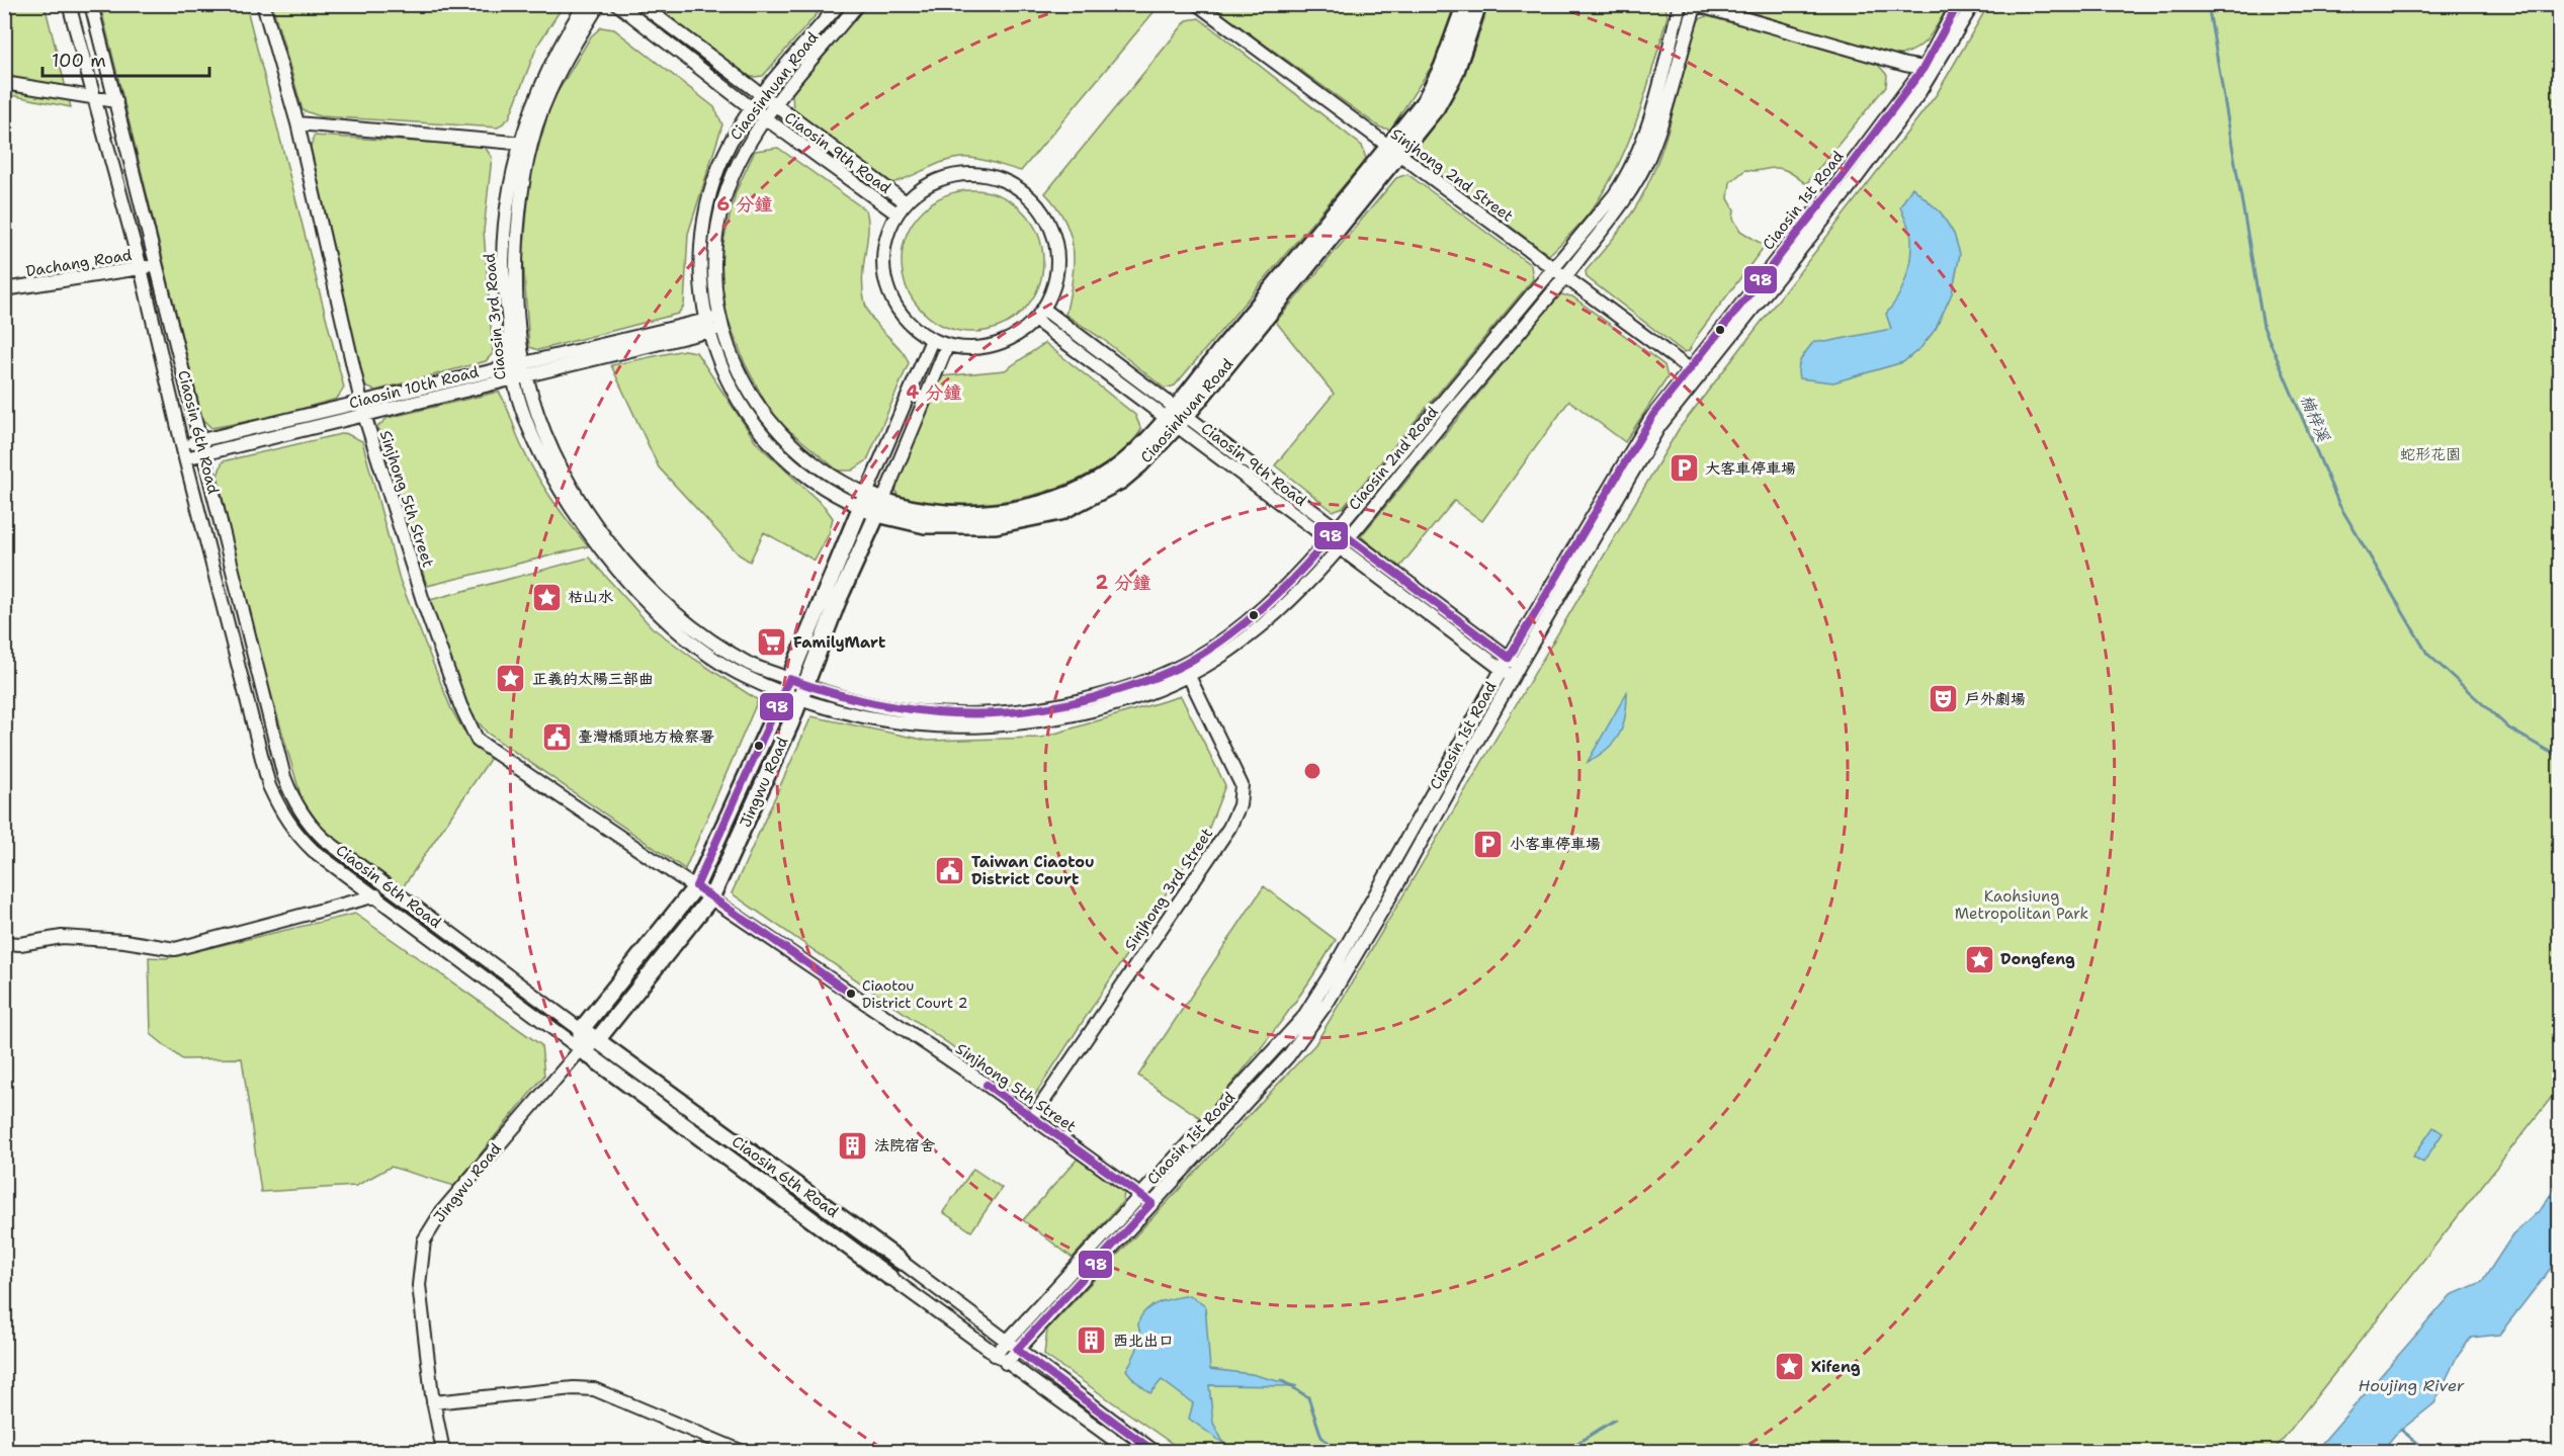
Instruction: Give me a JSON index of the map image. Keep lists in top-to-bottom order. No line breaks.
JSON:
{"streets":{"street":["Ciaosinhuan Road","Ciaosin 9th Road","Sinjhong 2nd Street","Ciaosin 1st Road","Dachang Road","Ciaosin 3rd Road","Ciaosin 10th Road","Ciaosin 6th Road","Ciaosin 2nd Road","Sinjhong 5th Street","Jingwu Road","Sinjhong 3rd Street"]},"crossings":[["Ciaosinhuan Road","Ciaosin 9th Road"],["Ciaosinhuan Road","Sinjhong 2nd Street"],["Ciaosinhuan Road","Ciaosin 10th Road"],["Ciaosinhuan Road","Jingwu Road"],["Ciaosin 9th Road","Ciaosin 1st Road"],["Ciaosin 9th Road","Ciaosin 2nd Road"],["Ciaosin 9th Road","Jingwu Road"],["Sinjhong 2nd Street","Ciaosin 1st Road"],["Sinjhong 2nd Street","Ciaosin 2nd Road"],["Ciaosin 1st Road","Ciaosin 6th Road"],["Ciaosin 1st Road","Sinjhong 5th Street"],["Dachang Road","Ciaosin 6th Road"],["Ciaosin 3rd Road","Ciaosin 10th Road"],["Ciaosin 3rd Road","Ciaosin 2nd Road"],["Ciaosin 3rd Road","Jingwu Road"],["Ciaosin 10th Road","Ciaosin 6th Road"],["Ciaosin 10th Road","Sinjhong 5th Street"],["Ciaosin 6th Road","Jingwu Road"],["Ciaosin 2nd Road","Jingwu Road"],["Ciaosin 2nd Road","Sinjhong 3rd Street"],["Sinjhong 5th Street","Jingwu Road"],["Sinjhong 5th Street","Sinjhong 3rd Street"]],"water":["楠梓溪","Houjing River"],"parks":["蛇形花園","Kaohsiung Metropolitan Park"],"places":{"parking":["大客車停車場","小客車停車場"],"place":["枯山水","正義的太陽三部曲","Dongfeng","Xifeng"],"supermarket":["FamilyMart"],"theatre":["戶外劇場"],"public building":["臺灣橋頭地方檢察署","Taiwan Ciaotou District Court"],"other":["Ciaotou District Court 2"],"building":["法院宿舍","西北出口"]},"lines":["transit line 98"],"scale_bar":"100 m","rings":["6 分鐘","4 分鐘","2 分鐘"]}
